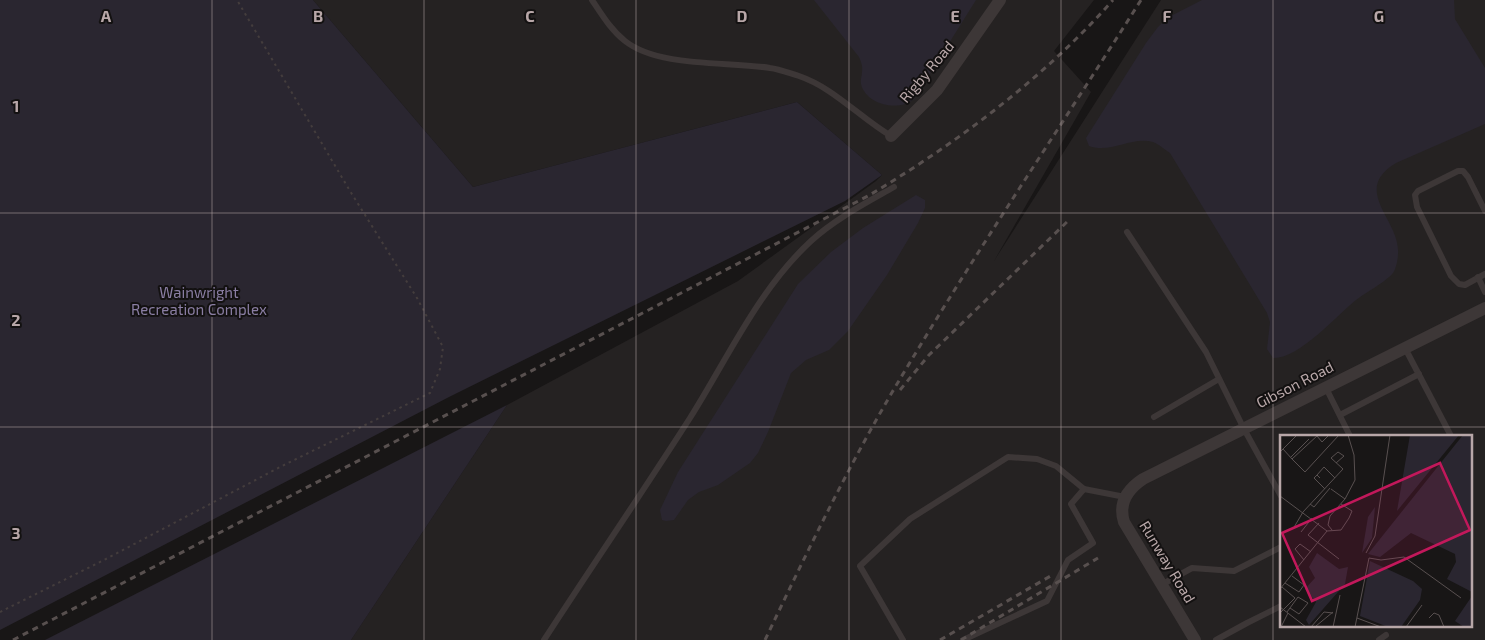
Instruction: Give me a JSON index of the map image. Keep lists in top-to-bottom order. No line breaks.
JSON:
{"streets":{"street":["Rigby Road","Gibson Road","Runway Road"]},"crossings":[["Gibson Road","Runway Road"]],"parks":["Wainwright Recreation Complex"],"grid":{"columns":["A","B","C","D","E","F","G"],"rows":["1","2","3"]}}
